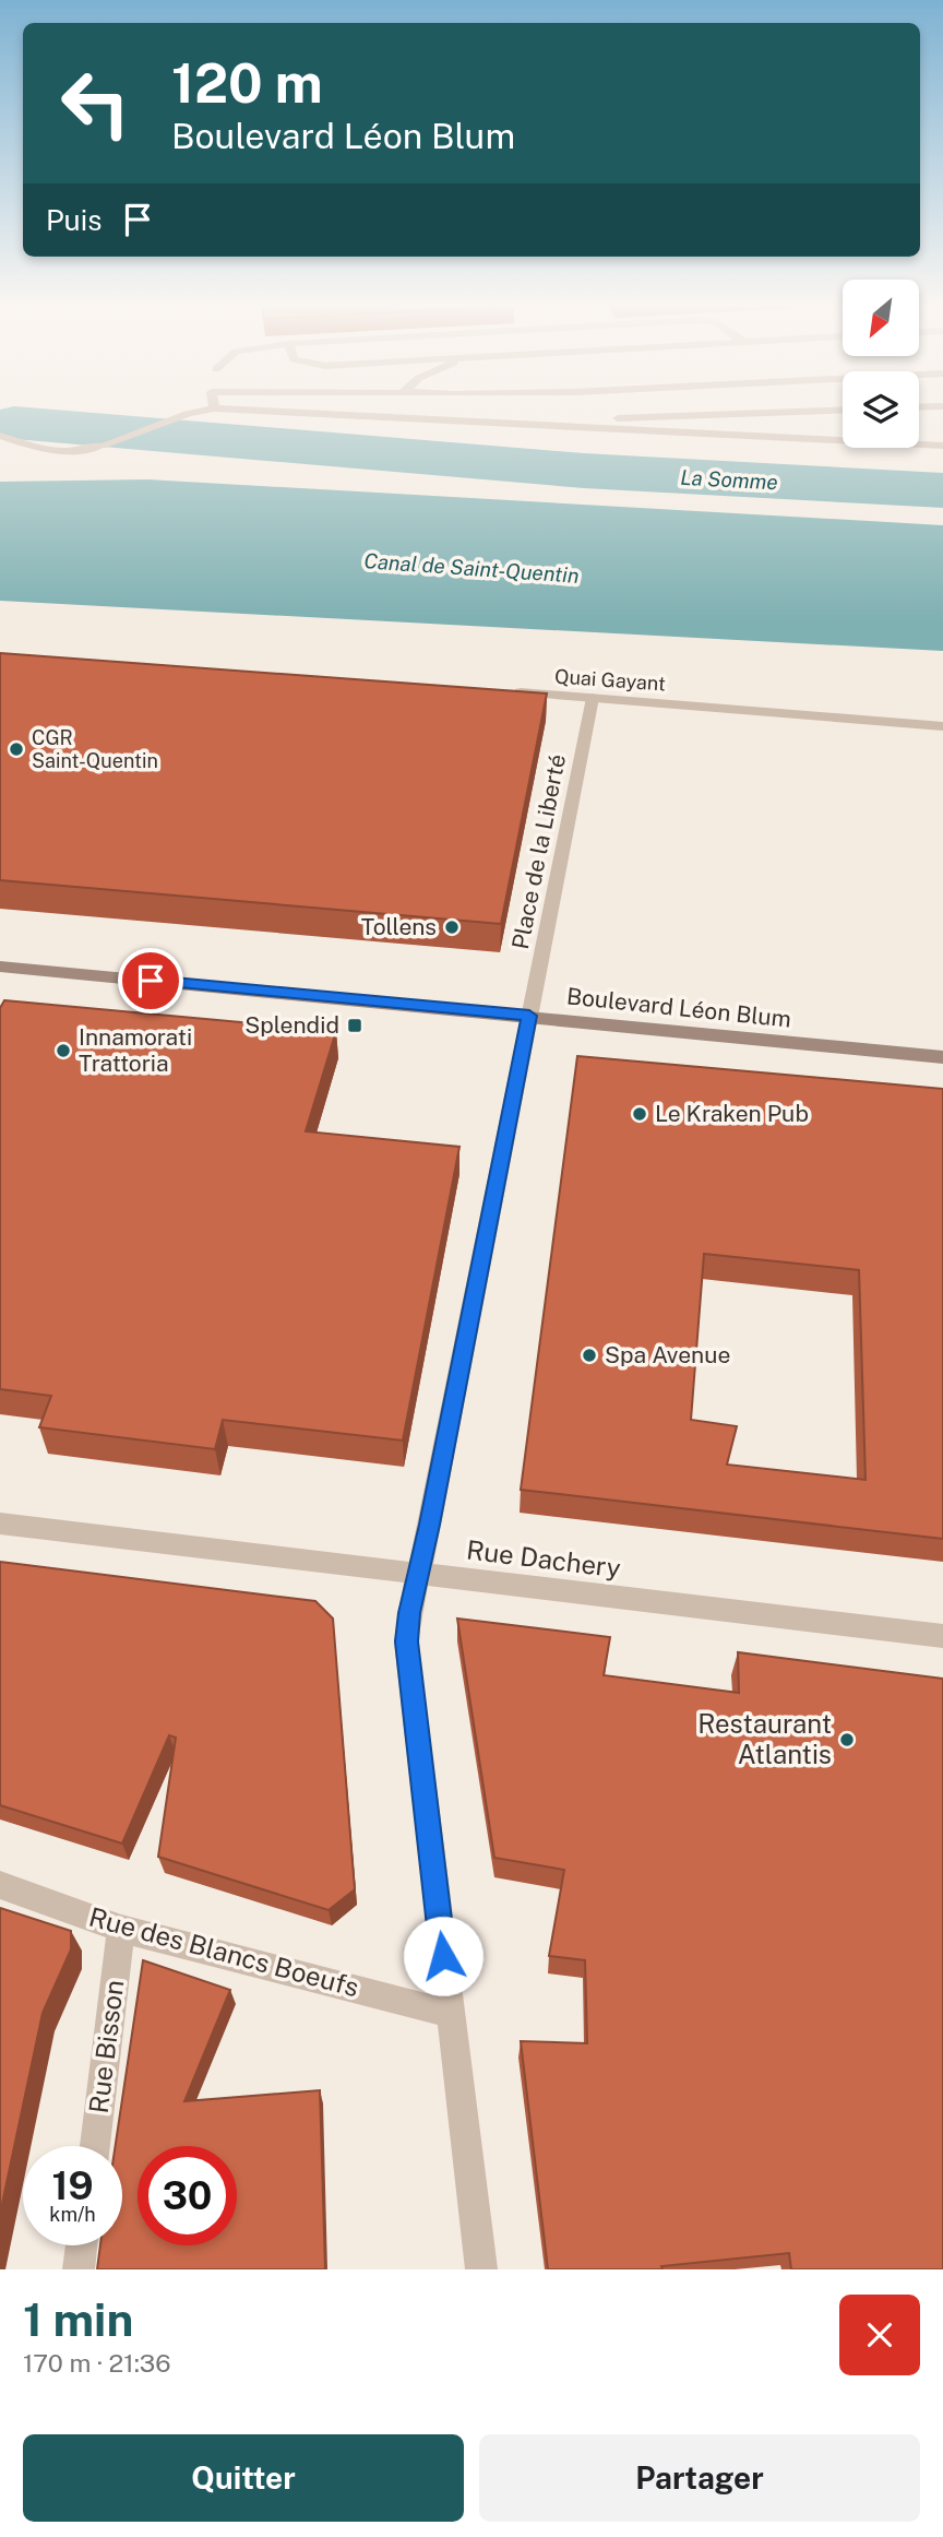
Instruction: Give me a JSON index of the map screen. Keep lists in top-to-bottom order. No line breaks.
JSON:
{"streets":{"main road":["Boulevard Léon Blum"],"street":["Quai Gayant","Place de la Liberté","Rue Dachery","Rue des Blancs Boeufs","Rue Bisson"]},"crossings":[["Quai Gayant","Place de la Liberté"],["Place de la Liberté","Boulevard Léon Blum"],["Place de la Liberté","Rue Dachery"],["Place de la Liberté","Rue des Blancs Boeufs"],["Rue des Blancs Boeufs","Rue Bisson"]],"water":["La Somme","Canal de Saint-Quentin"],"places":{"other":["CGR Saint-Quentin","Tollens","Innamorati Trattoria","Le Kraken Pub","Spa Avenue","Restaurant Atlantis"],"transit":["Splendid"]},"north":"bottom left","page":{"turn":["120 m","Boulevard Léon Blum"],"then":"Puis","speed":"19 km/h","limit":"30","heading":["1 min","170 m · 21:36"],"buttons":["Quitter","Partager"]}}
